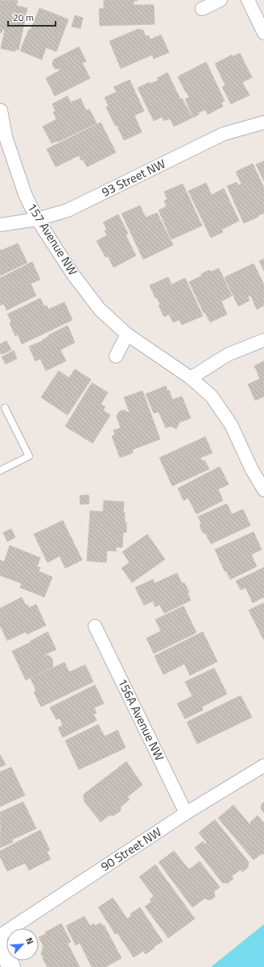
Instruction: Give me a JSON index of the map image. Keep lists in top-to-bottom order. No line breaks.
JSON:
{"streets":{"street":["93 Street NW","157 Avenue NW","156A Avenue NW","90 Street NW"]},"crossings":[["93 Street NW","157 Avenue NW"],["156A Avenue NW","90 Street NW"]],"scale_bar":"20 m","north":"top right"}
